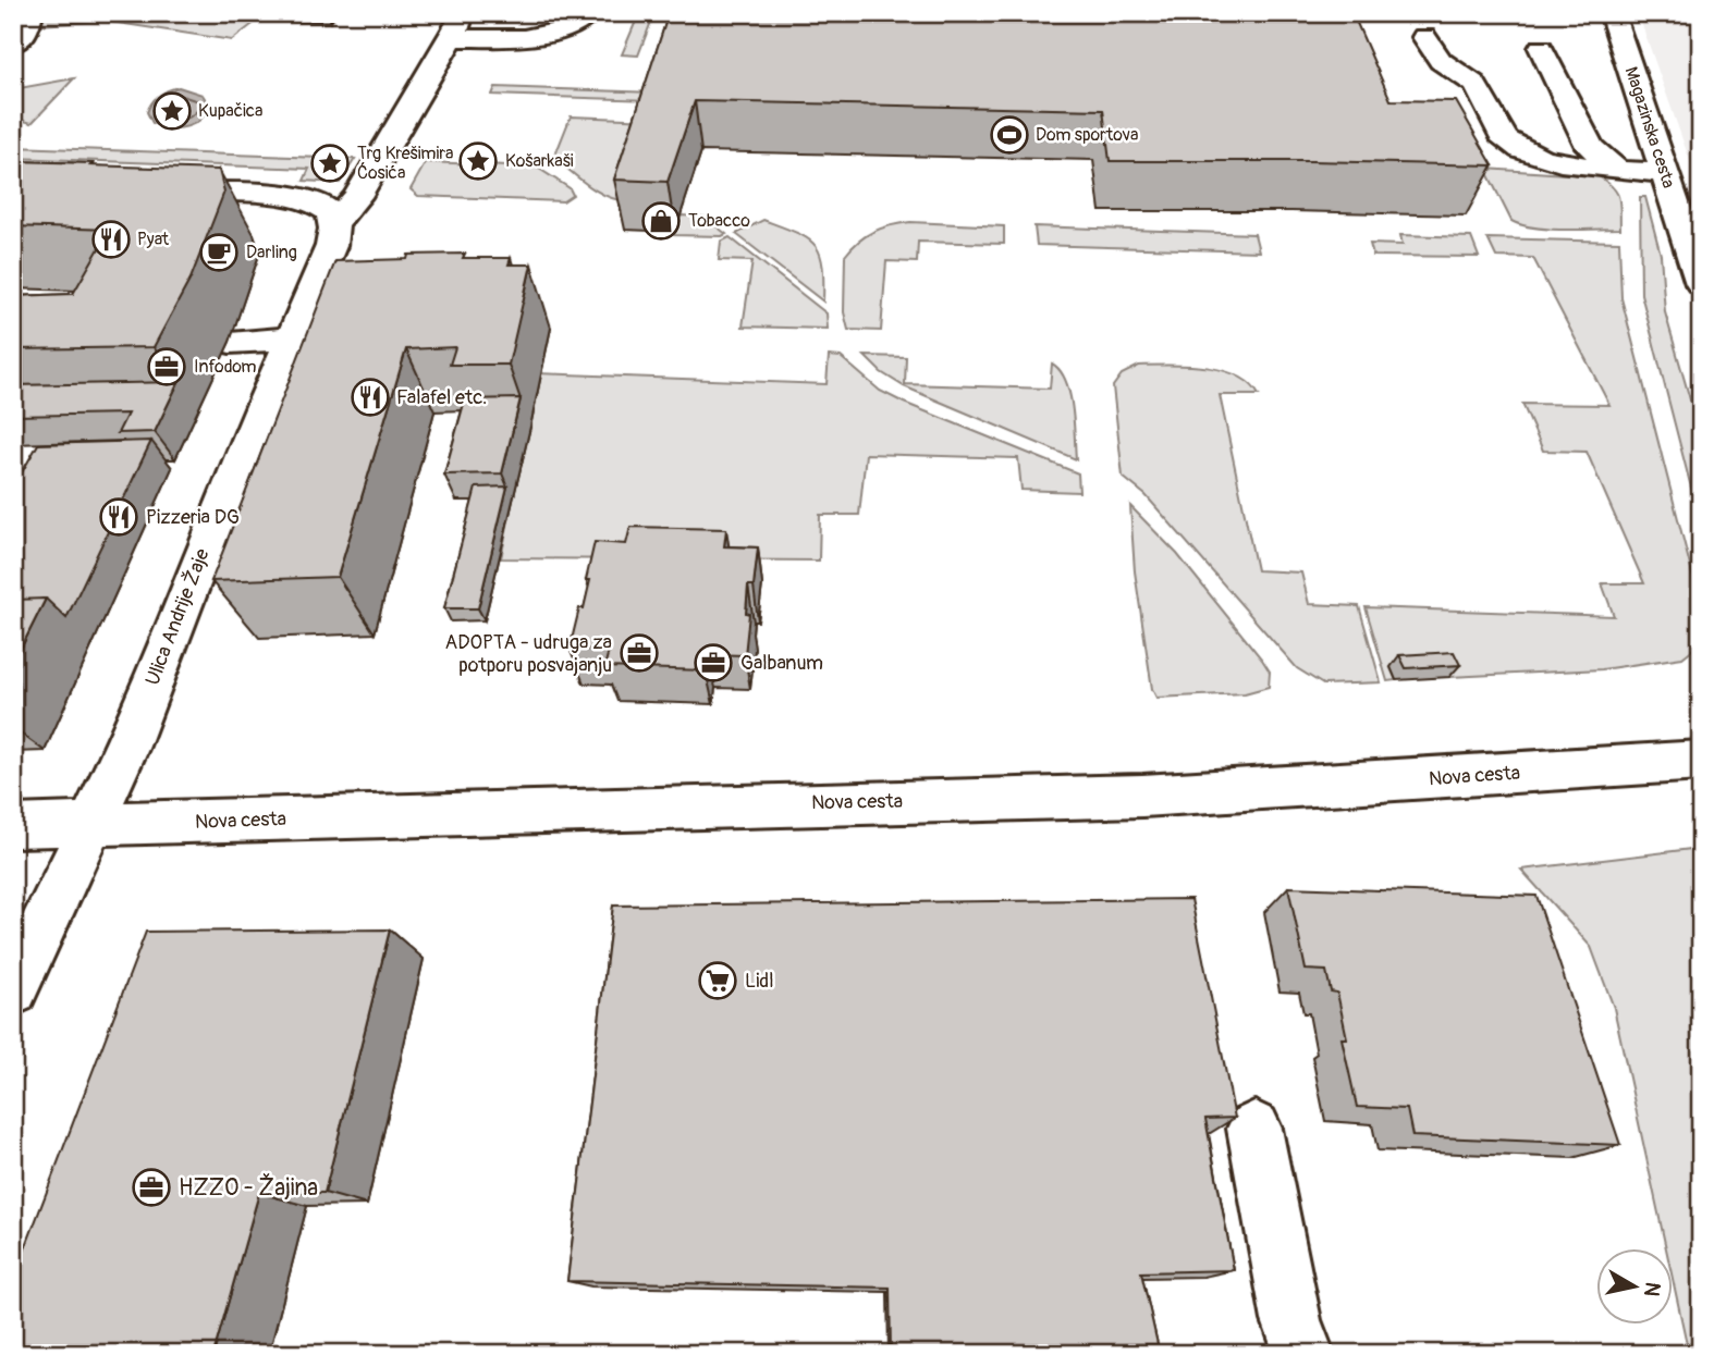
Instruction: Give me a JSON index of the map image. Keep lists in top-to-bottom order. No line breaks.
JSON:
{"streets":{"street":["Magazinska cesta","Ulica Andrije Žaje","Nova cesta"]},"crossings":[["Ulica Andrije Žaje","Nova cesta"]],"places":{"place":["Kupačica","Košarkaši","Trg Krešimira Ćosića"],"sports":["Dom sportova"],"shop":["Tobacco"],"restaurant":["Pyat","Falafel etc.","Pizzeria DG"],"cafe":["Darling"],"office":["Infodom","ADOPTA - udruga za potporu posvajanju","Galbanum","HZZO - Žajina"],"supermarket":["Lidl"]},"north":"right"}
